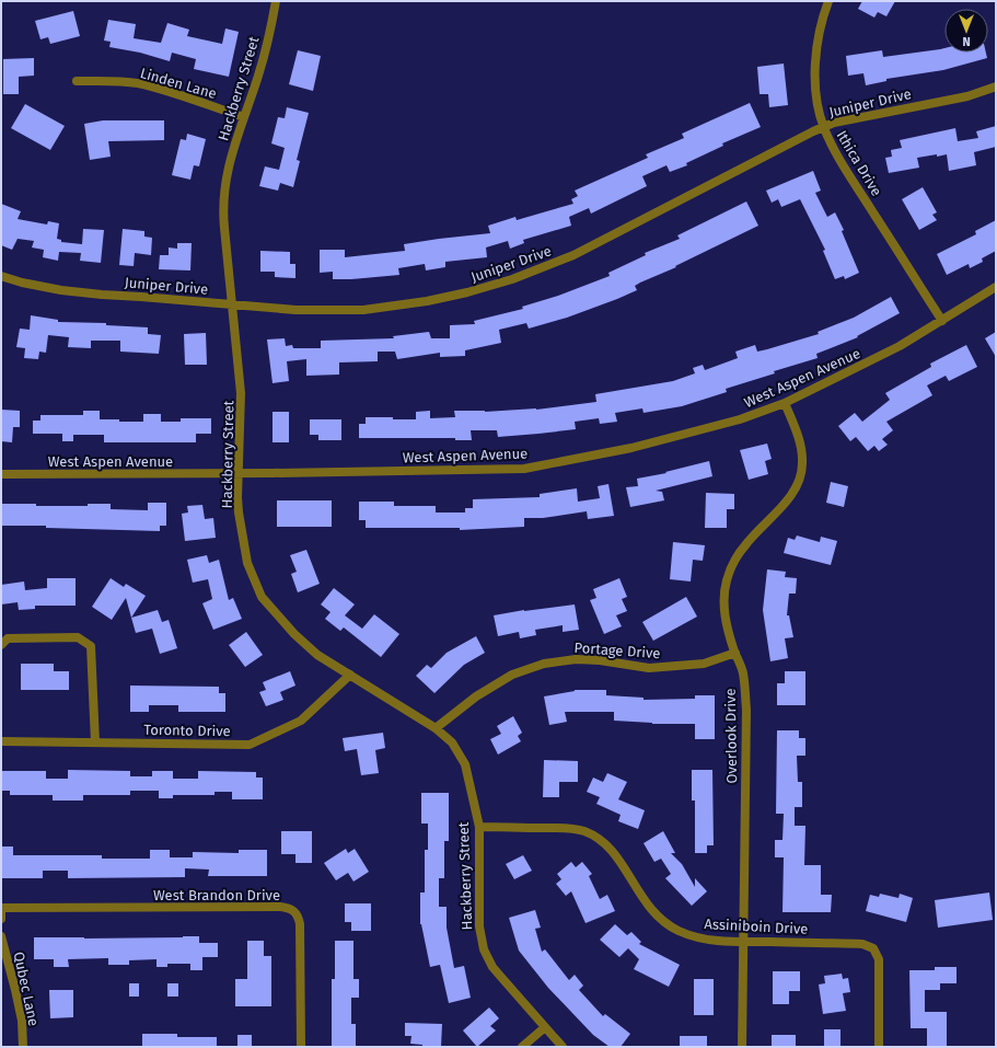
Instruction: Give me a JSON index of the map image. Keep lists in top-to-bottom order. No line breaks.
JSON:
{"streets":{"street":["Linden Lane","Hackberry Street","Juniper Drive","Ithica Drive","West Aspen Avenue","Portage Drive","Toronto Drive","Overlook Drive","West Brandon Drive","Assiniboin Drive","Qubec Lane"]},"crossings":[["Linden Lane","Hackberry Street"],["Hackberry Street","Juniper Drive"],["Hackberry Street","West Aspen Avenue"],["Hackberry Street","Portage Drive"],["Hackberry Street","Toronto Drive"],["Hackberry Street","Assiniboin Drive"],["Juniper Drive","Ithica Drive"],["Ithica Drive","West Aspen Avenue"],["West Aspen Avenue","Overlook Drive"],["Portage Drive","Overlook Drive"],["Overlook Drive","Assiniboin Drive"]],"north":"bottom"}
